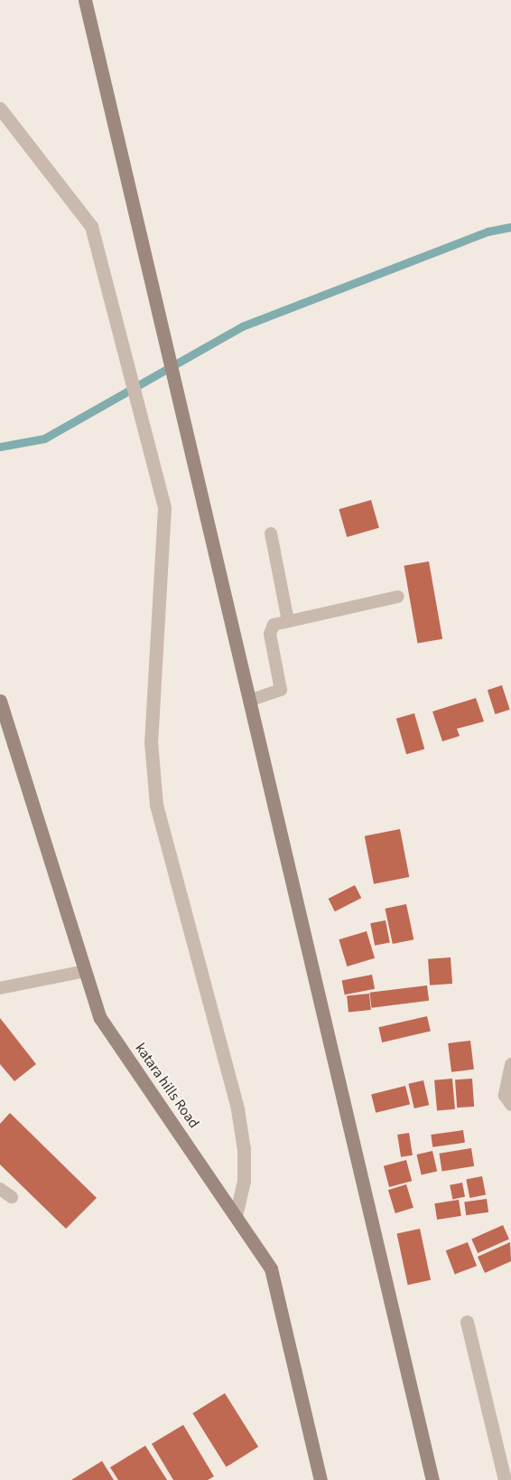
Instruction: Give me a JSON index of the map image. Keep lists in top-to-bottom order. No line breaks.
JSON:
{"streets":{"street":["katara hills Road"]}}
